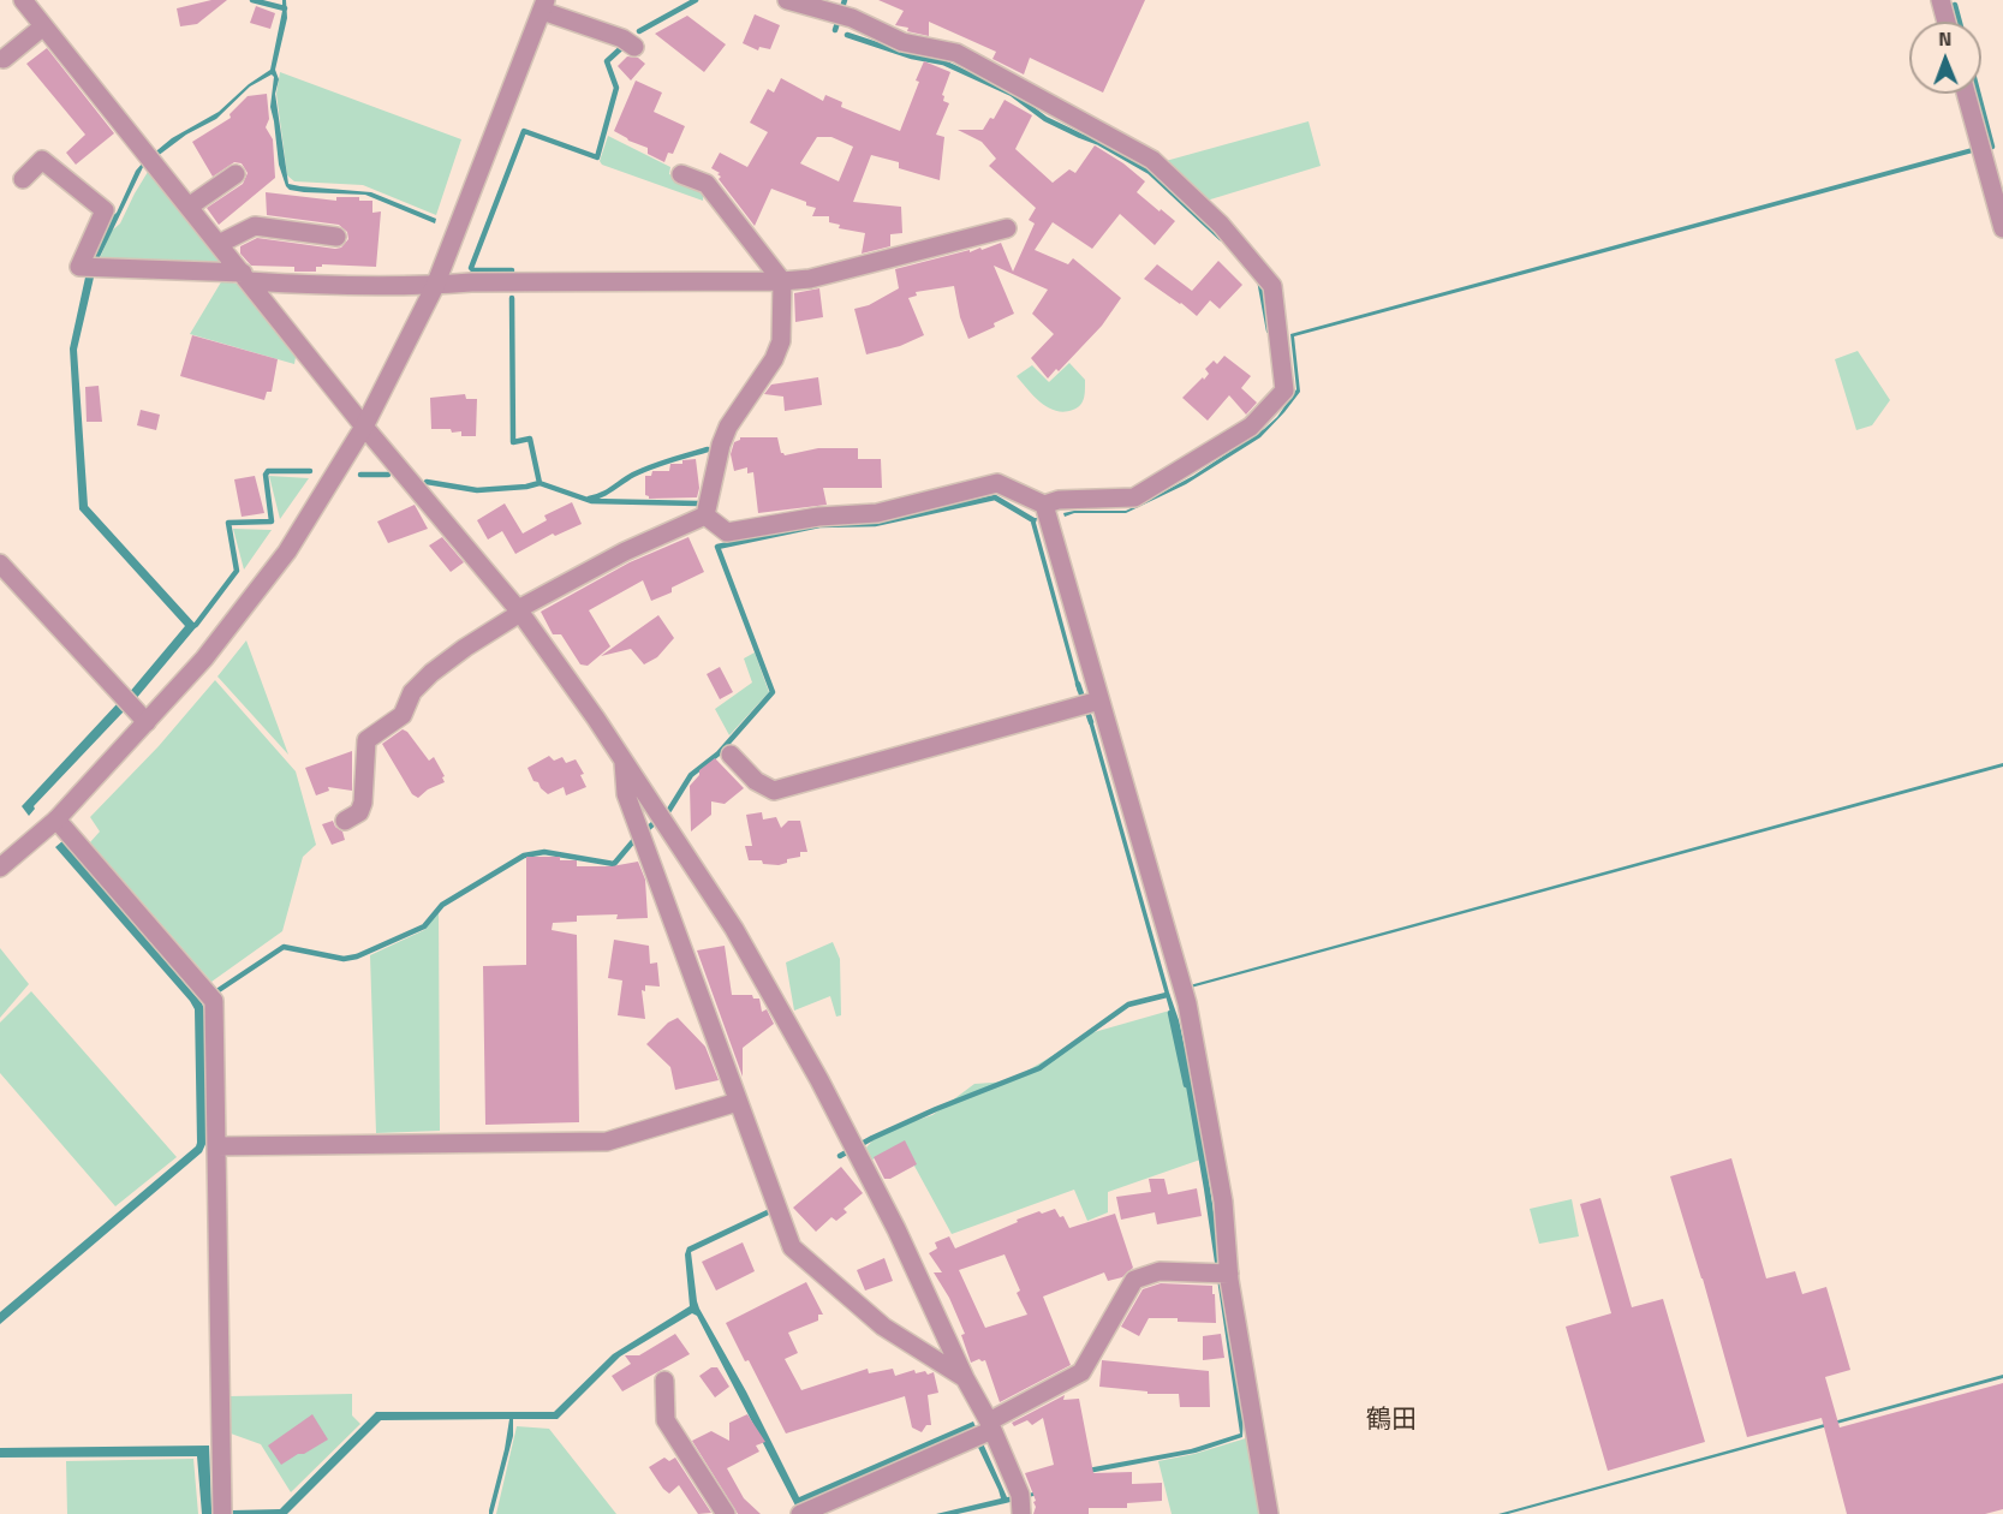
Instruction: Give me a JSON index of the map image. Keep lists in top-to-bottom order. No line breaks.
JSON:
{"districts":["鶴田"],"north":"top"}
